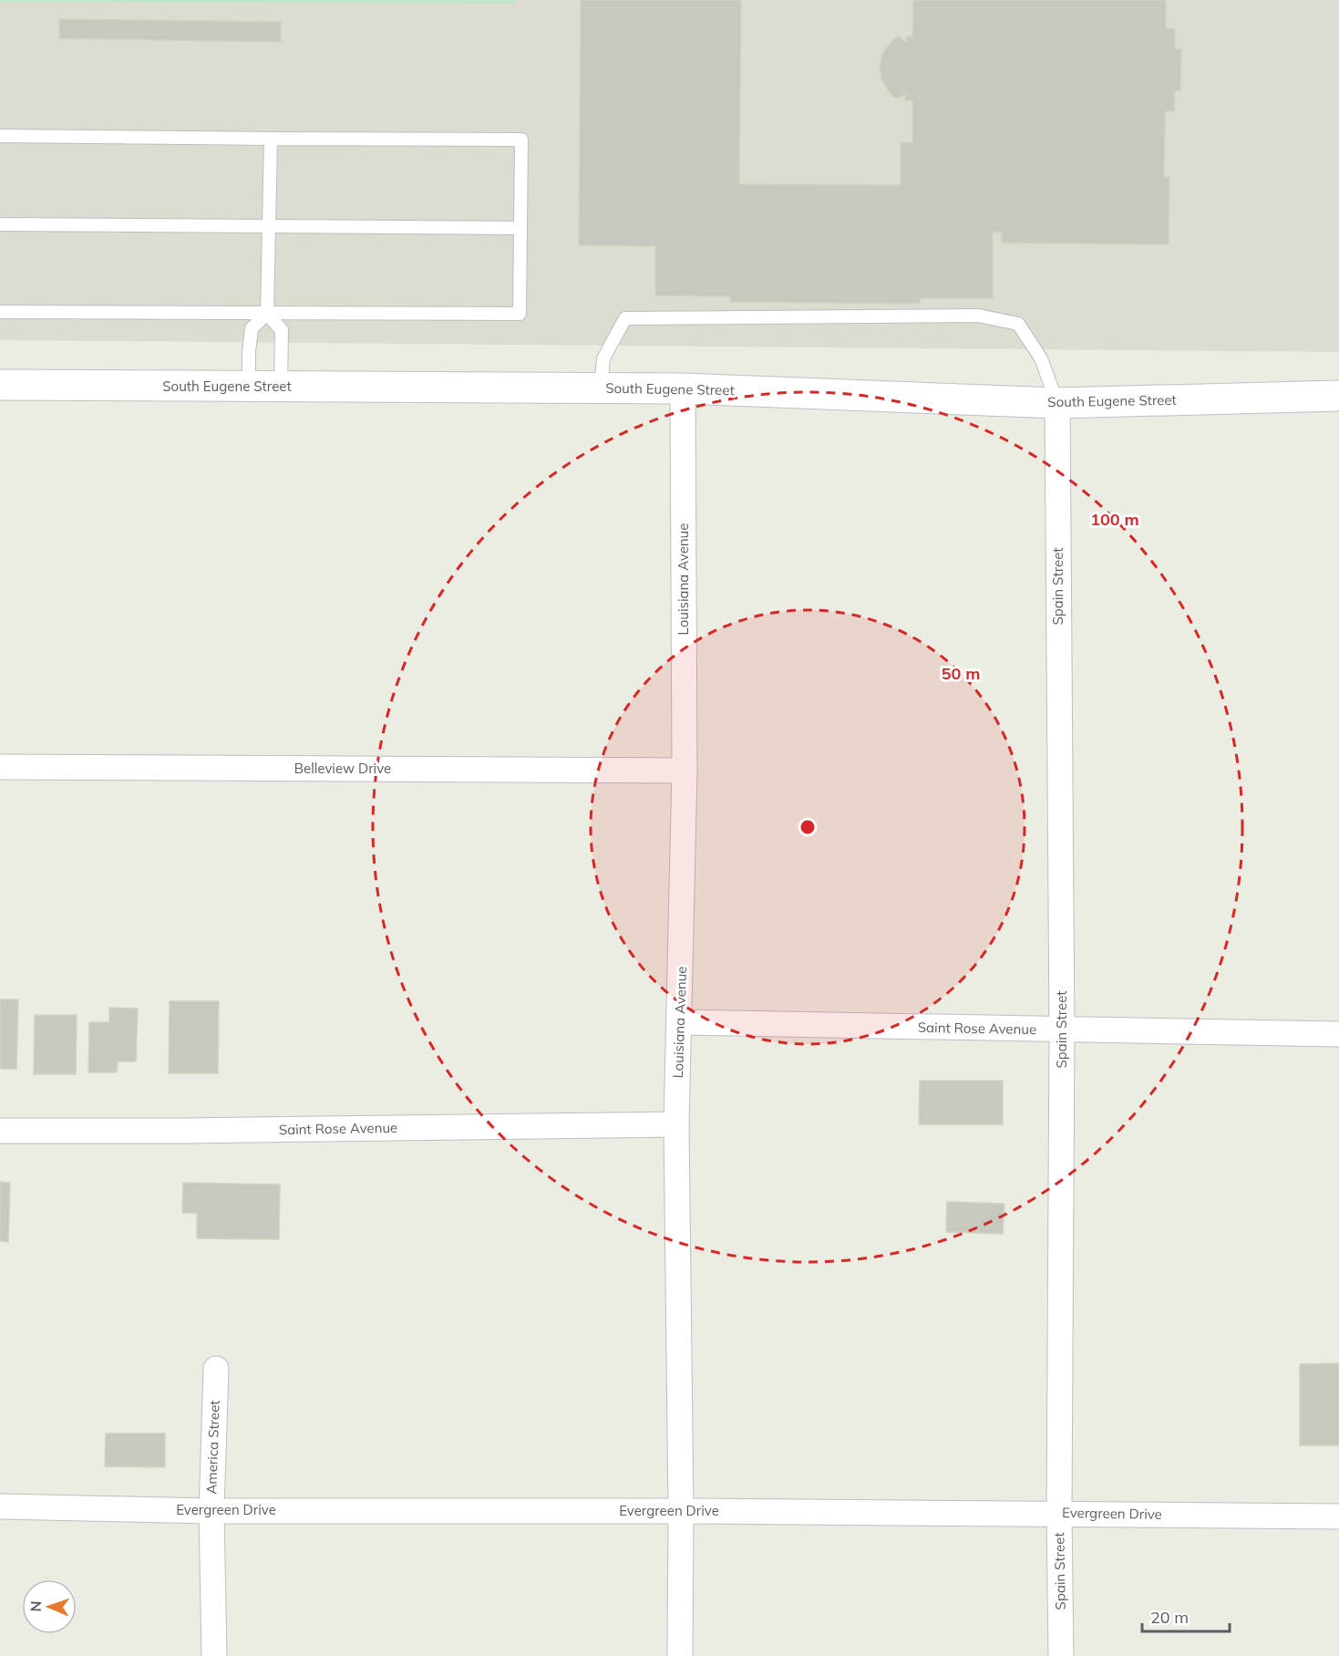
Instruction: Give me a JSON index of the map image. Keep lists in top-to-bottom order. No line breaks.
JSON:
{"streets":{"street":["South Eugene Street","Louisiana Avenue","Spain Street","Belleview Drive","Saint Rose Avenue","America Street","Evergreen Drive"]},"crossings":[["South Eugene Street","Louisiana Avenue"],["South Eugene Street","Spain Street"],["Louisiana Avenue","Belleview Drive"],["Louisiana Avenue","Saint Rose Avenue"],["Louisiana Avenue","Evergreen Drive"],["Spain Street","Saint Rose Avenue"],["Spain Street","Evergreen Drive"],["America Street","Evergreen Drive"]],"scale_bar":"20 m","north":"left","rings":["100 m","50 m"]}
